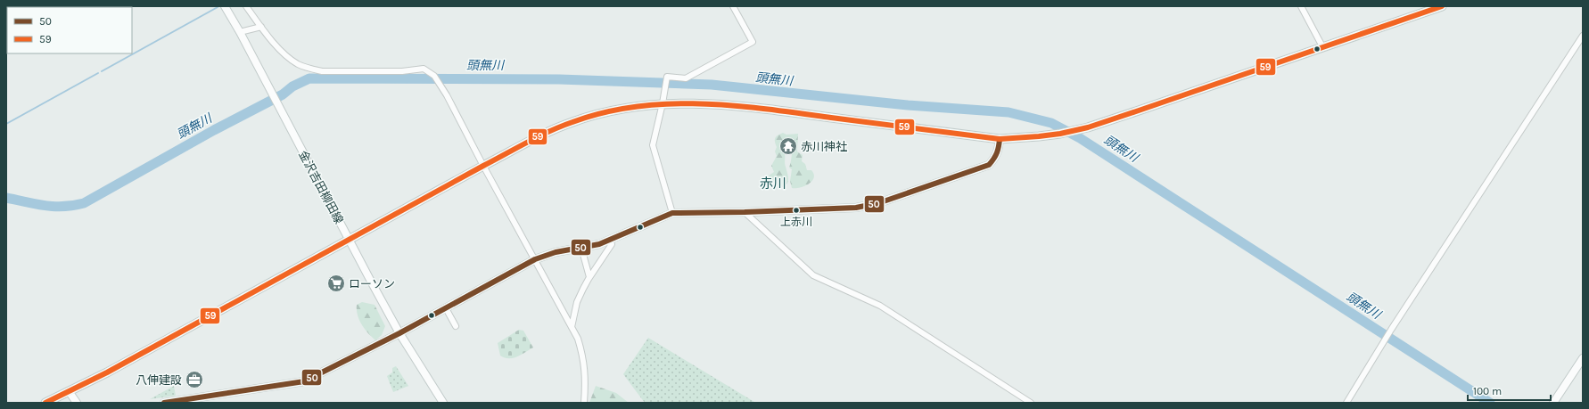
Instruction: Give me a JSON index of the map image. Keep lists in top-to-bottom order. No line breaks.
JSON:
{"streets":{"street":["金沢吉田柳田線"]},"districts":["赤川"],"water":["頭無川"],"places":{"temple":["赤川神社"],"other":["上赤川"],"supermarket":["ローソン"],"office":["八伸建設"]},"lines":["transit line 59","transit line 50"],"legend":["50","59"],"scale_bar":"100 m"}
